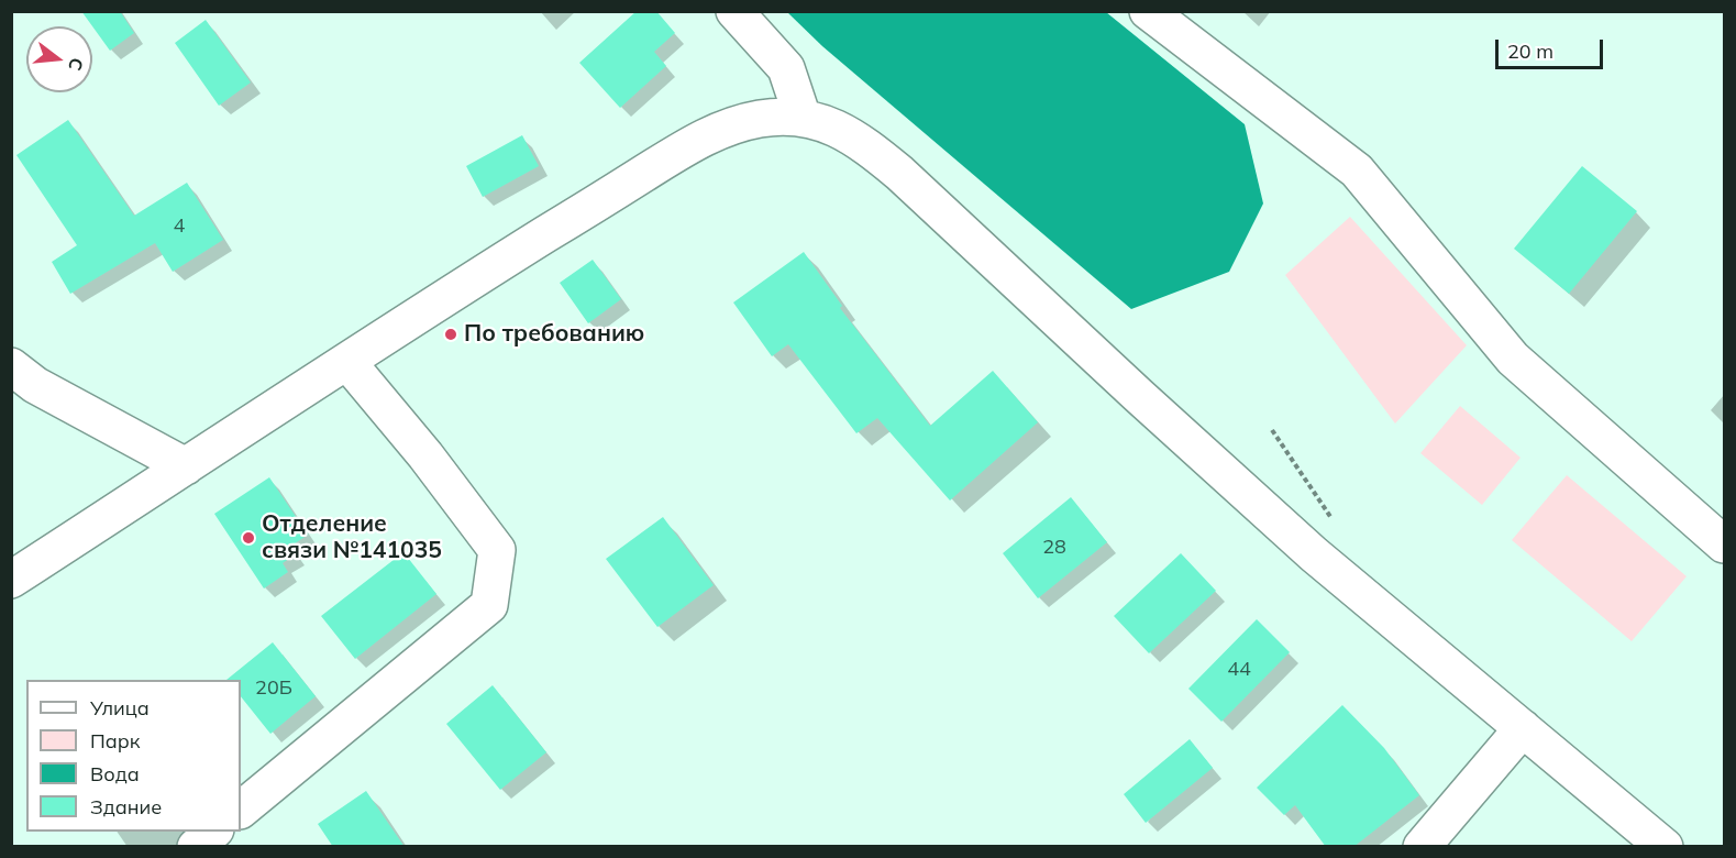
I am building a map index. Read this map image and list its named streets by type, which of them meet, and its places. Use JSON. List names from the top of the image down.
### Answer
{
  "places": ["По требованию", "Отделение связи №141035"],
  "house_numbers": [
    "4",
    "28",
    "44",
    "20Б"
  ],
  "legend": [
    "Улица",
    "Парк",
    "Вода",
    "Здание"
  ],
  "scale_bar": "20 m",
  "north": "right"
}
